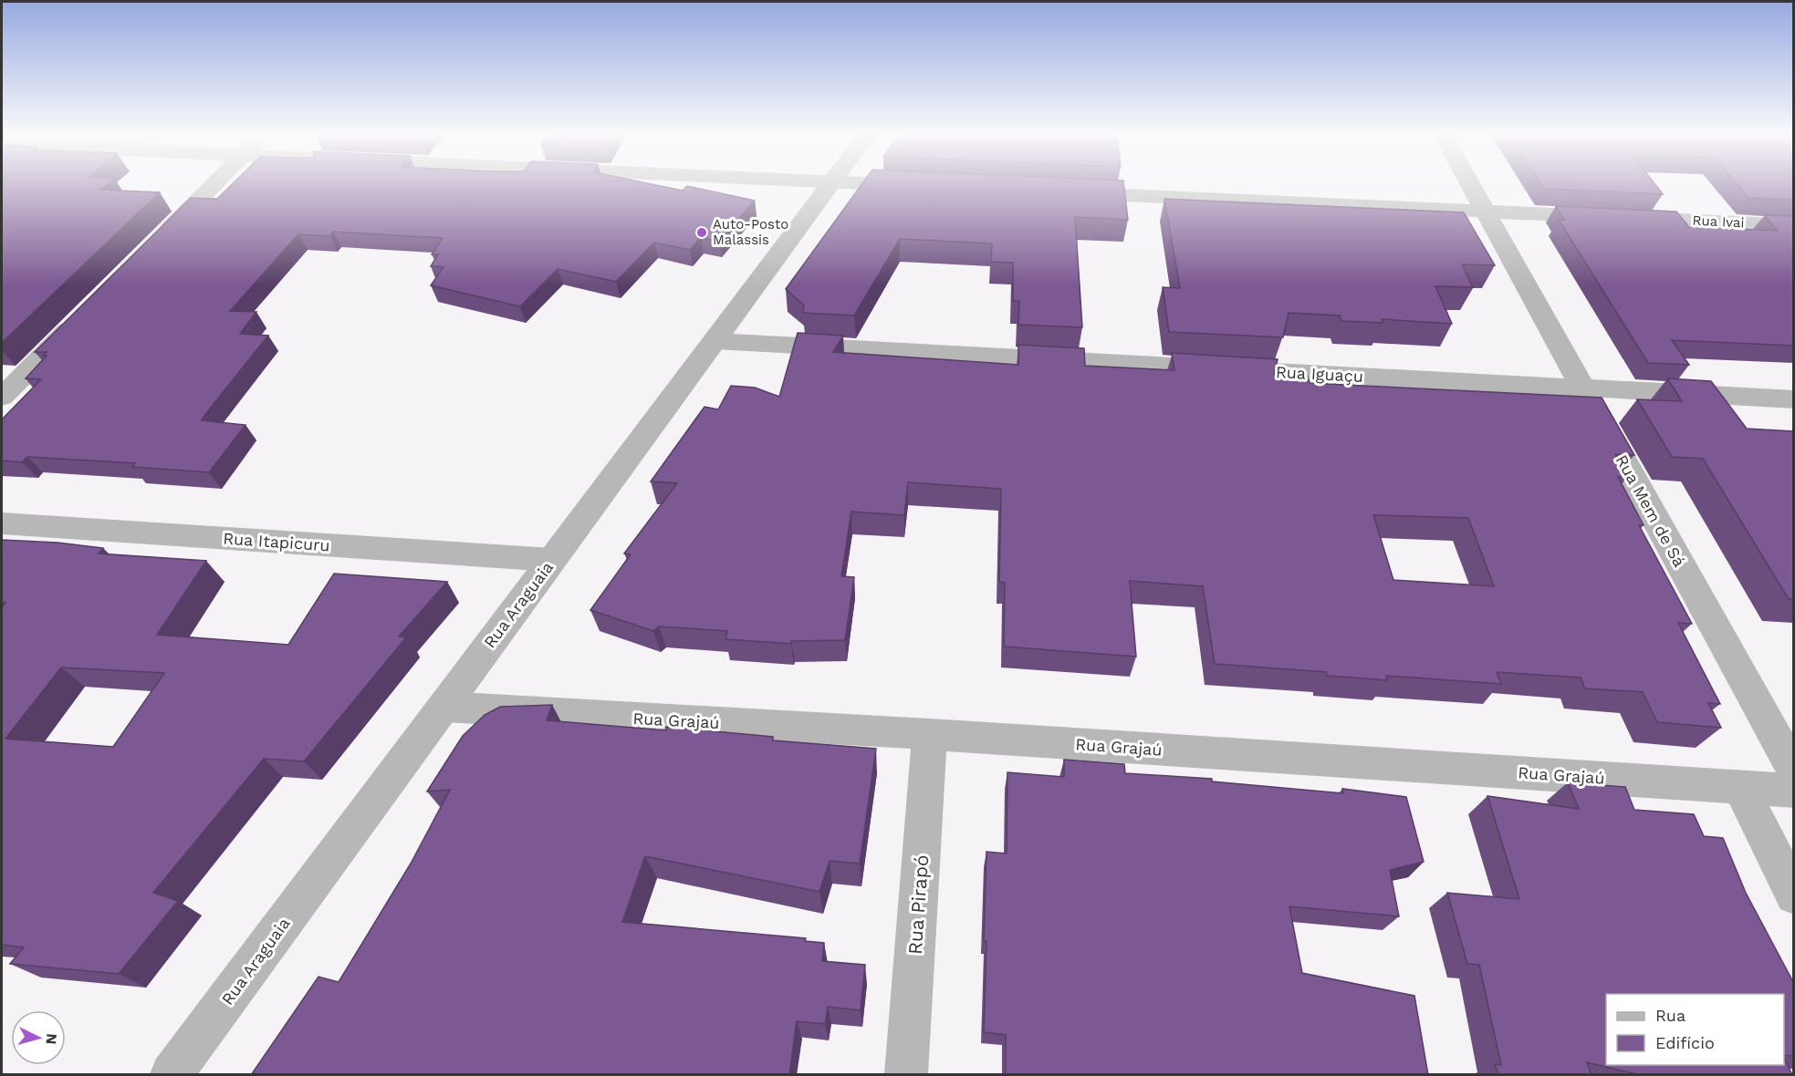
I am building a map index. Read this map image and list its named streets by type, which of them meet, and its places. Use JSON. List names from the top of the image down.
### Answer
{
  "streets": {
    "street": [
      "Rua Ivai",
      "Rua Iguaçu",
      "Rua Mem de Sá",
      "Rua Itapicuru",
      "Rua Araguaia",
      "Rua Grajaú",
      "Rua Pirapó"
    ]
  },
  "crossings": [
    ["Rua Ivai", "Rua Mem de Sá"],
    ["Rua Iguaçu", "Rua Mem de Sá"],
    ["Rua Iguaçu", "Rua Araguaia"],
    ["Rua Itapicuru", "Rua Araguaia"],
    ["Rua Araguaia", "Rua Grajaú"],
    ["Rua Grajaú", "Rua Pirapó"]
  ],
  "places": ["Auto-Posto Malassis"],
  "legend": ["Rua", "Edifício"],
  "north": "right"
}
